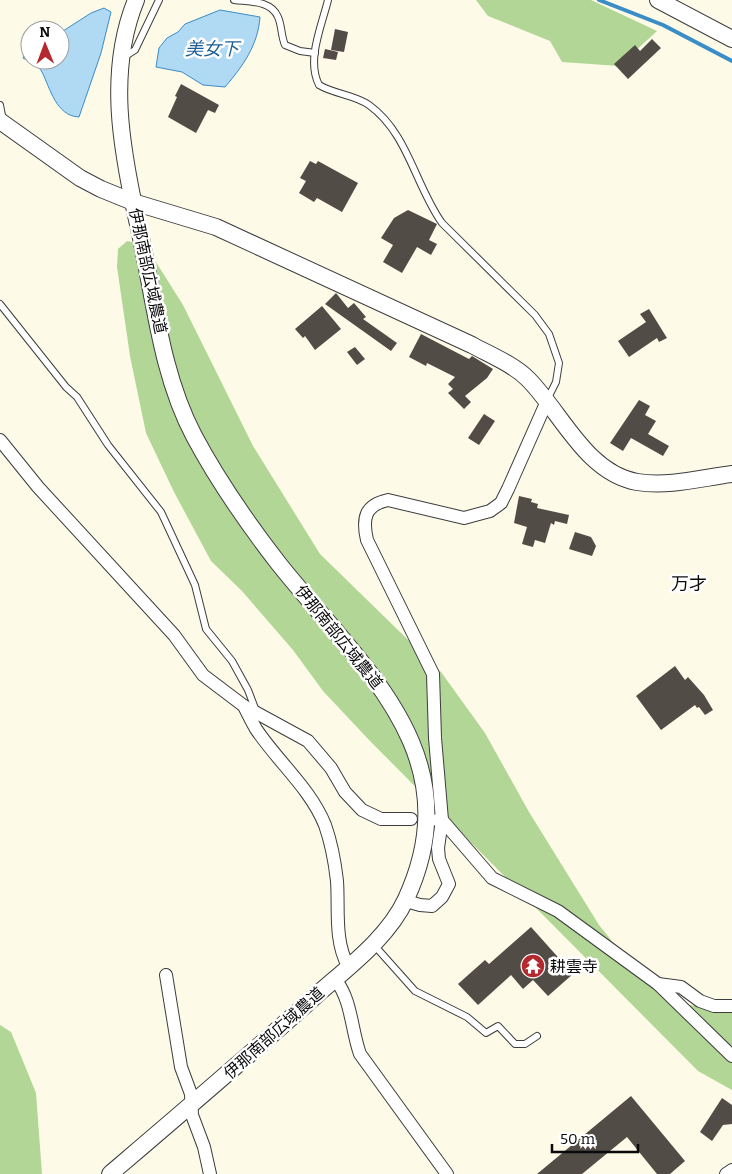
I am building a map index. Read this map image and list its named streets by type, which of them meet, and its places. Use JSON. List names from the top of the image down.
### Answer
{
  "streets": {
    "street": ["伊那南部広域農道"]
  },
  "districts": ["万才"],
  "water": ["美女下"],
  "places": {
    "temple": ["耕雲寺"]
  },
  "scale_bar": "50 m",
  "north": "top"
}
